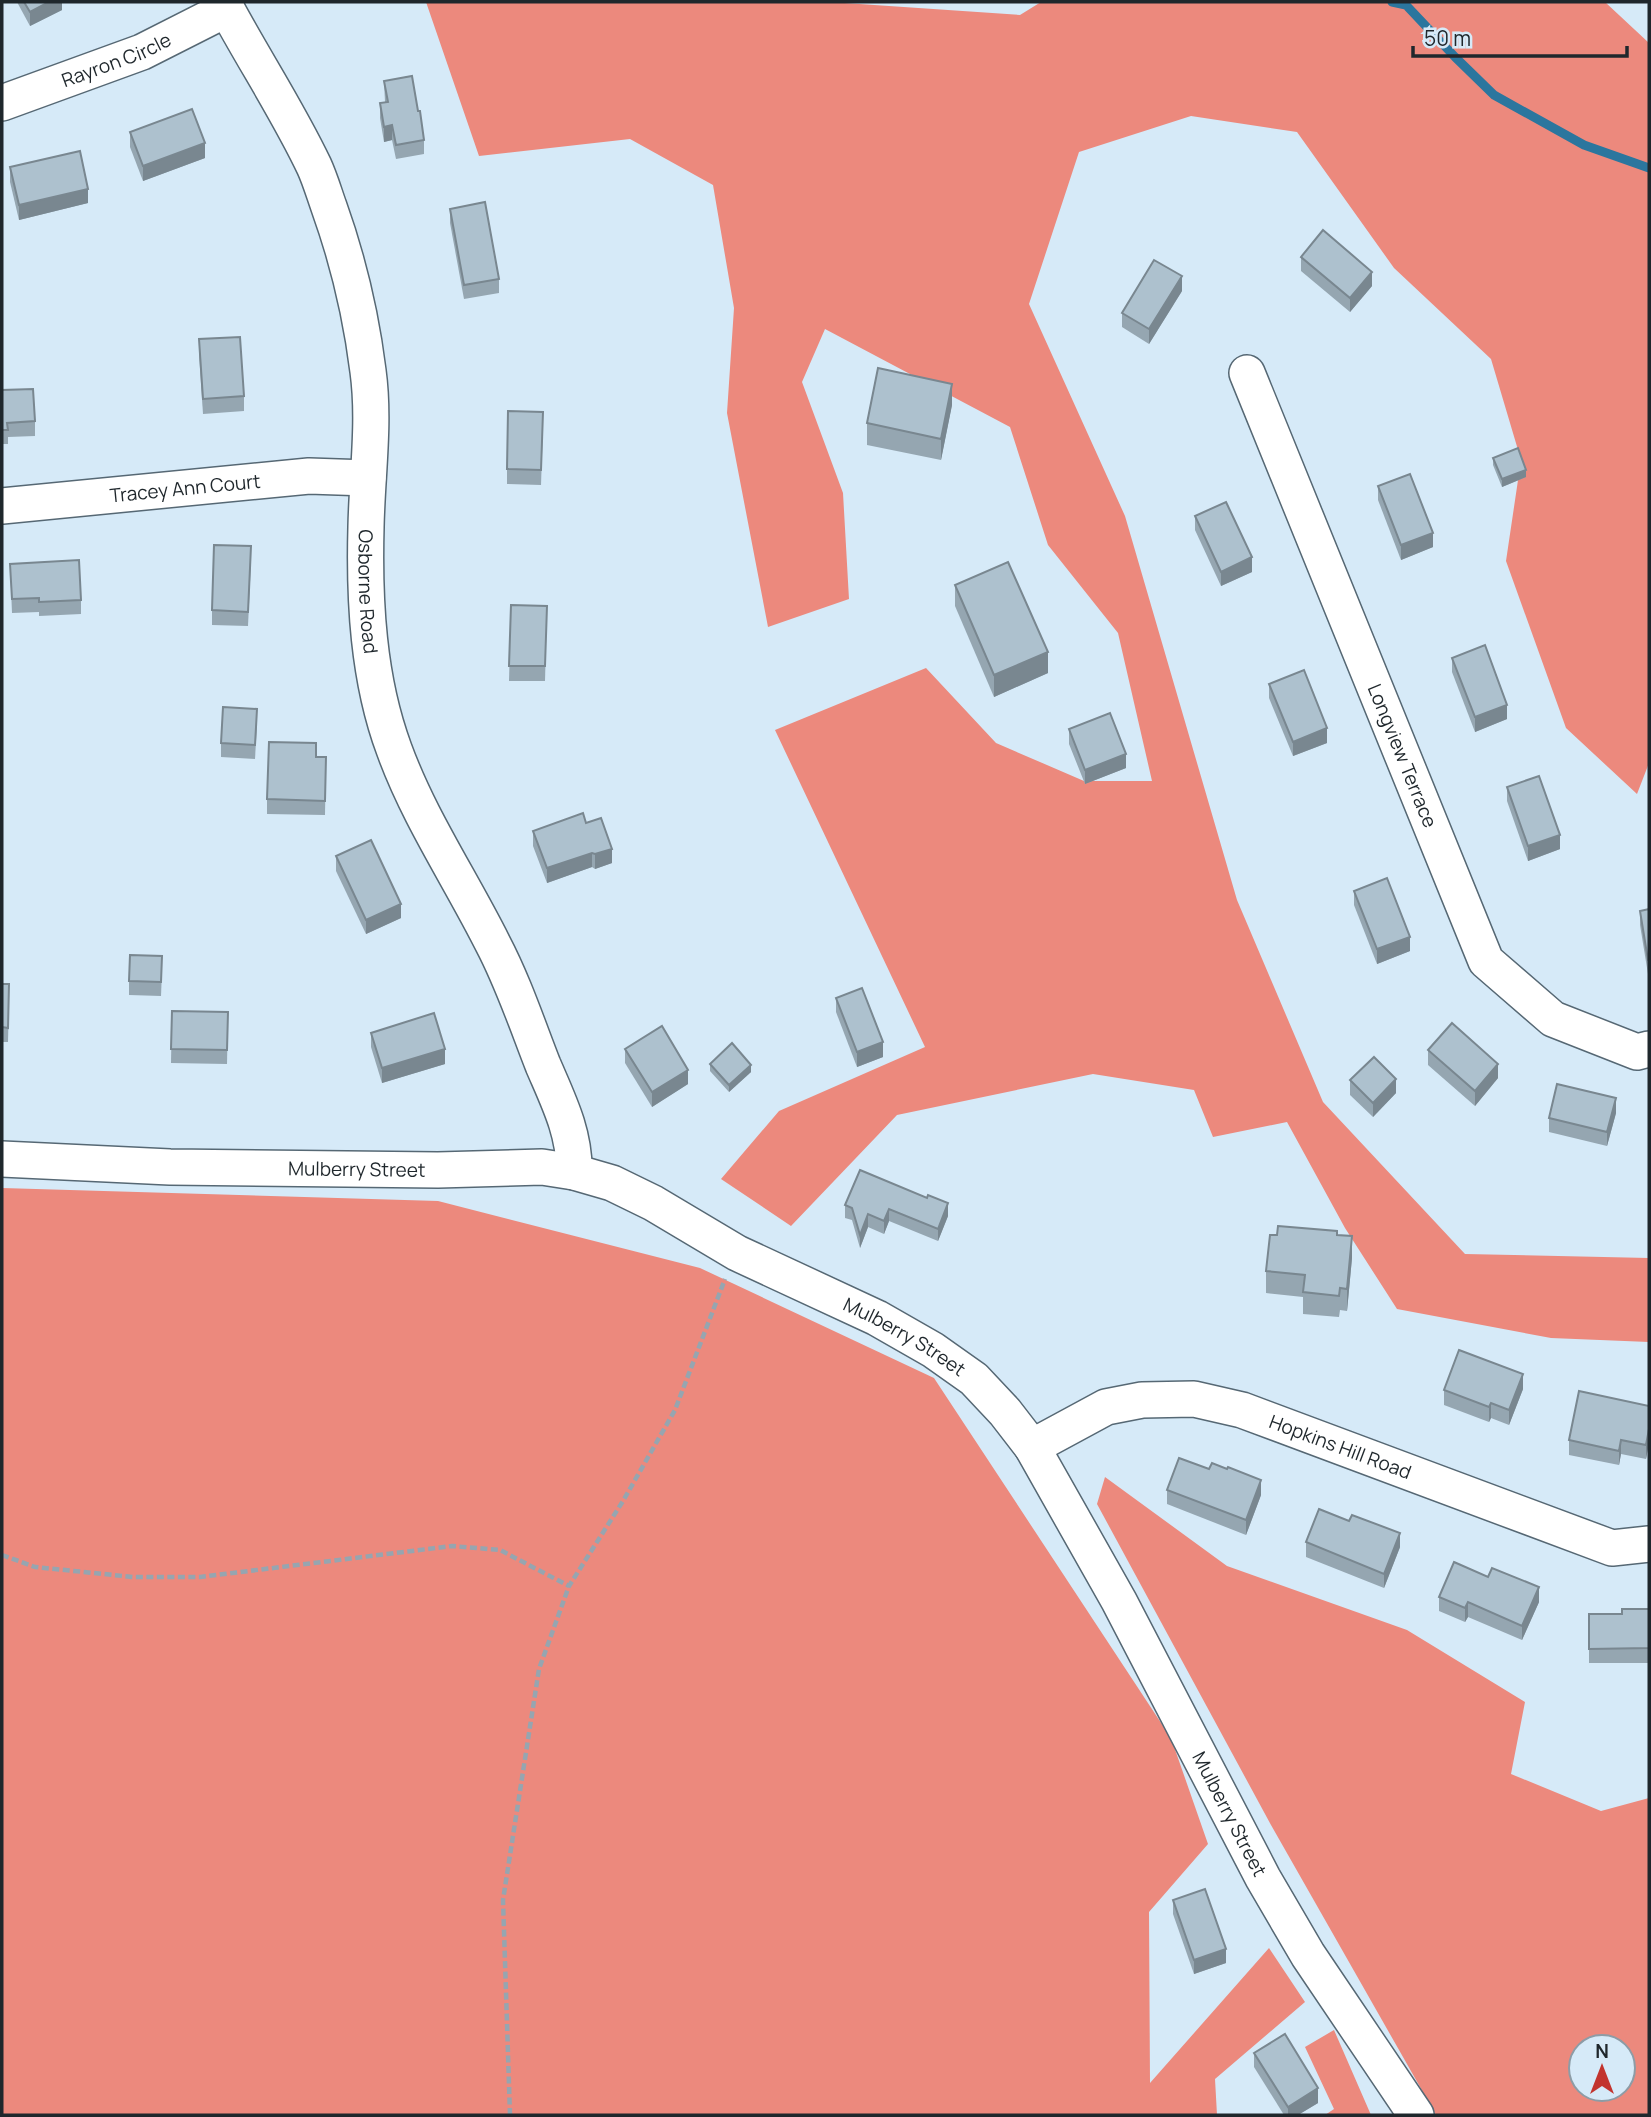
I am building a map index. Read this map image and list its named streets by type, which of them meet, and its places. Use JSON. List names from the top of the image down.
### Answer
{
  "streets": {
    "street": [
      "Rayron Circle",
      "Tracey Ann Court",
      "Osborne Road",
      "Longview Terrace",
      "Mulberry Street",
      "Hopkins Hill Road"
    ]
  },
  "crossings": [
    ["Rayron Circle", "Osborne Road"],
    ["Tracey Ann Court", "Osborne Road"],
    ["Osborne Road", "Mulberry Street"],
    ["Mulberry Street", "Hopkins Hill Road"]
  ],
  "scale_bar": "50 m",
  "north": "top"
}
